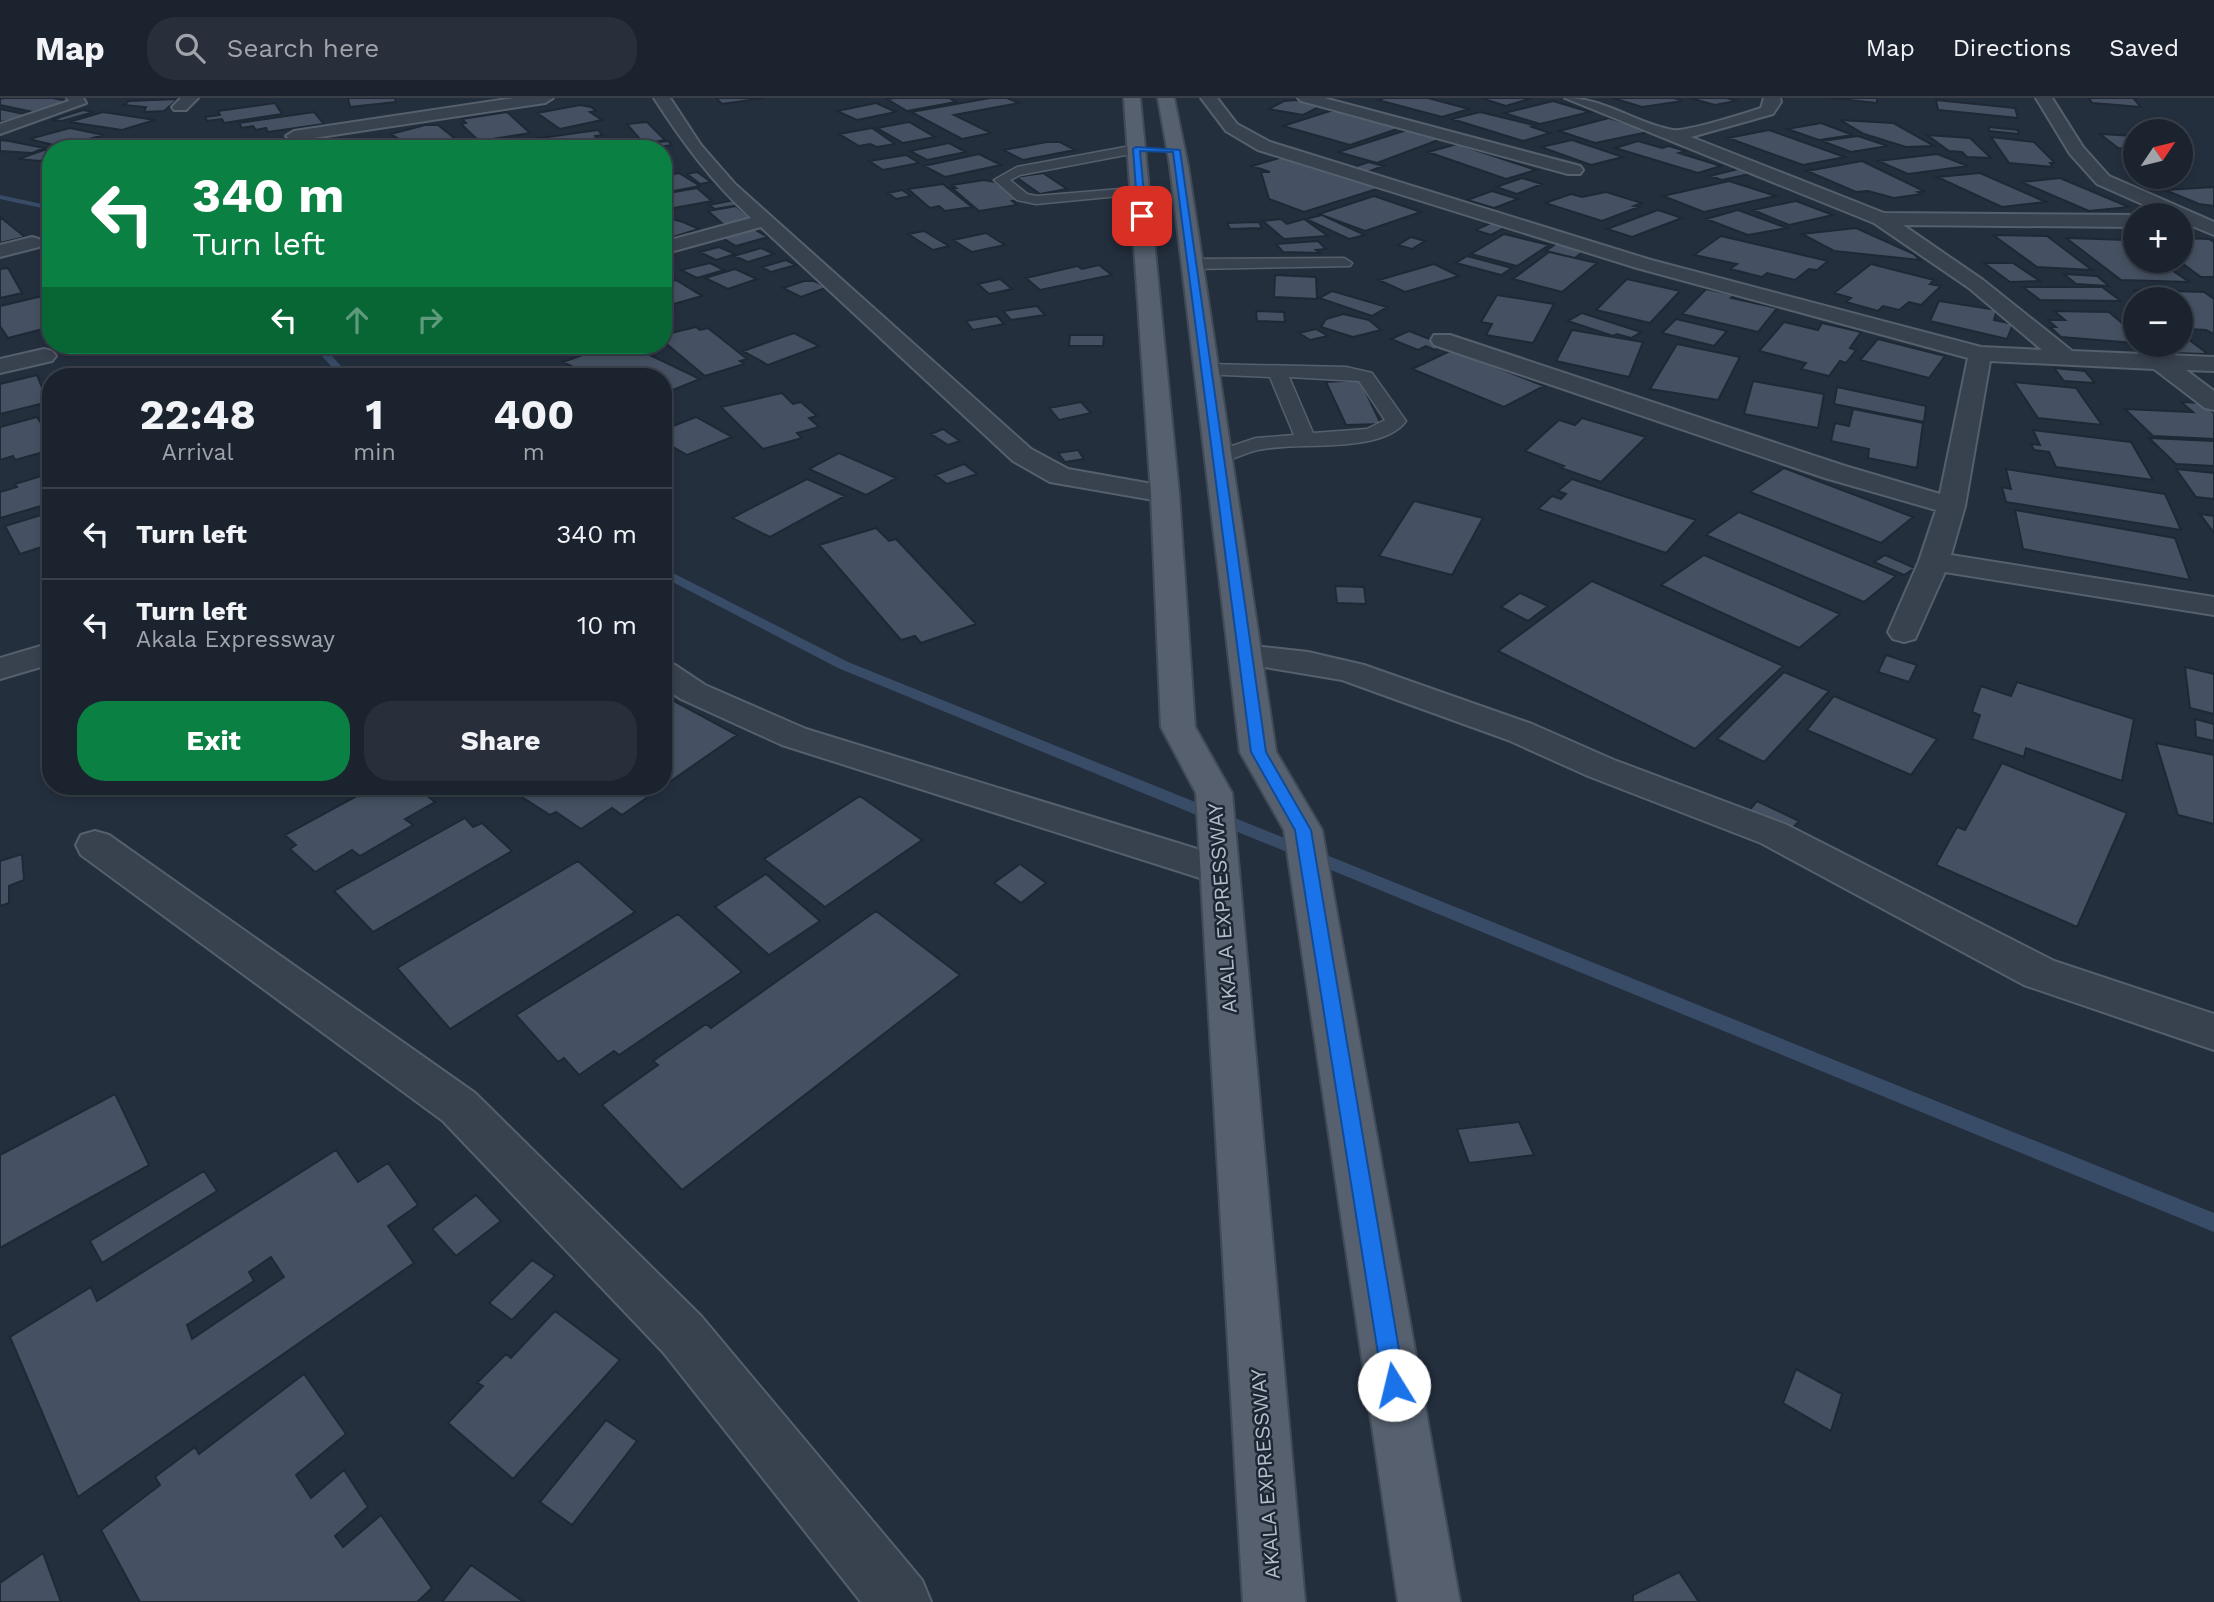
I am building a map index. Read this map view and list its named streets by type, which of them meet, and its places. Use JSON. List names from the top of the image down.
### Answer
{
  "streets": {
    "main road": ["AKALA EXPRESSWAY"]
  },
  "north": "top right",
  "page": {
    "header": "Map",
    "search": "Search here",
    "nav": ["Map", "Directions", "Saved"],
    "map_buttons": ["+", "−"],
    "turn": ["340 m", "Turn left"],
    "eta": [
      "22:48",
      "Arrival",
      "1",
      "min",
      "400",
      "m"
    ],
    "list": [
      {
        "name": "Turn left",
        "value": "340 m"
      },
      {
        "name": "Turn left",
        "note": "Akala Expressway",
        "value": "10 m"
      }
    ],
    "buttons": ["Exit", "Share"]
  }
}
